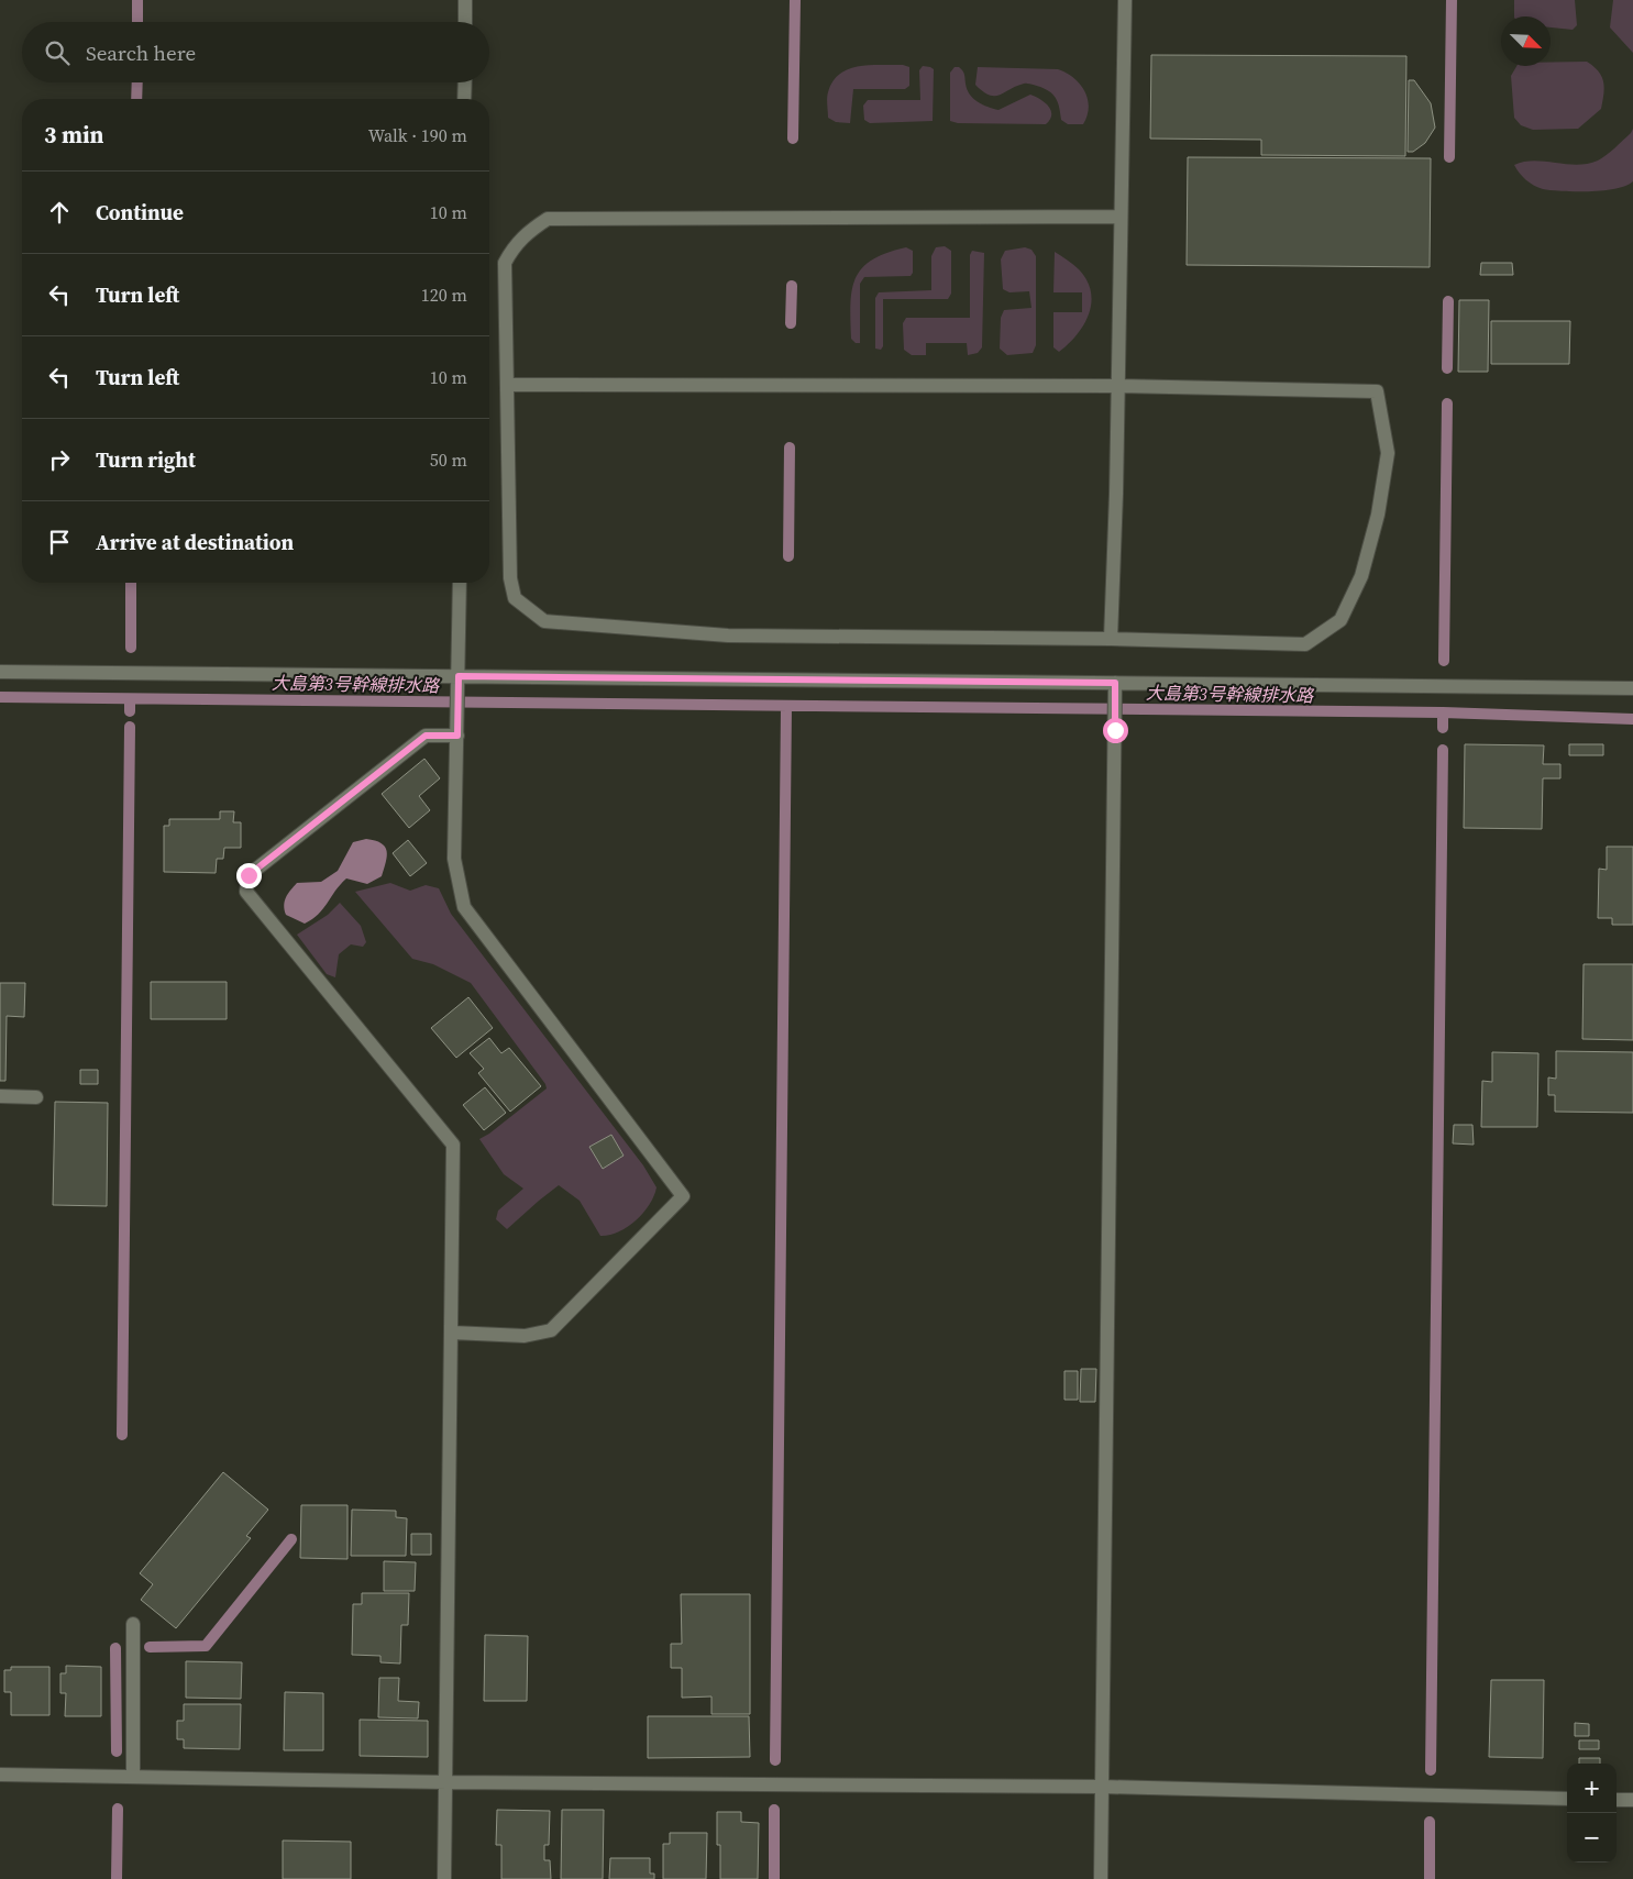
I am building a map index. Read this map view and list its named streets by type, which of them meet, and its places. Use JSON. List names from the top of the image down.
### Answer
{
  "water": ["大島第3号幹線排水路"],
  "north": "bottom right",
  "page": {
    "search": "Search here",
    "heading": ["3 min", "Walk · 190 m"],
    "list": [
      ["Continue", "10 m"],
      ["Turn left", "120 m"],
      ["Turn left", "10 m"],
      ["Turn right", "50 m"],
      "Arrive at destination"
    ],
    "map_buttons": ["+", "−"]
  }
}
